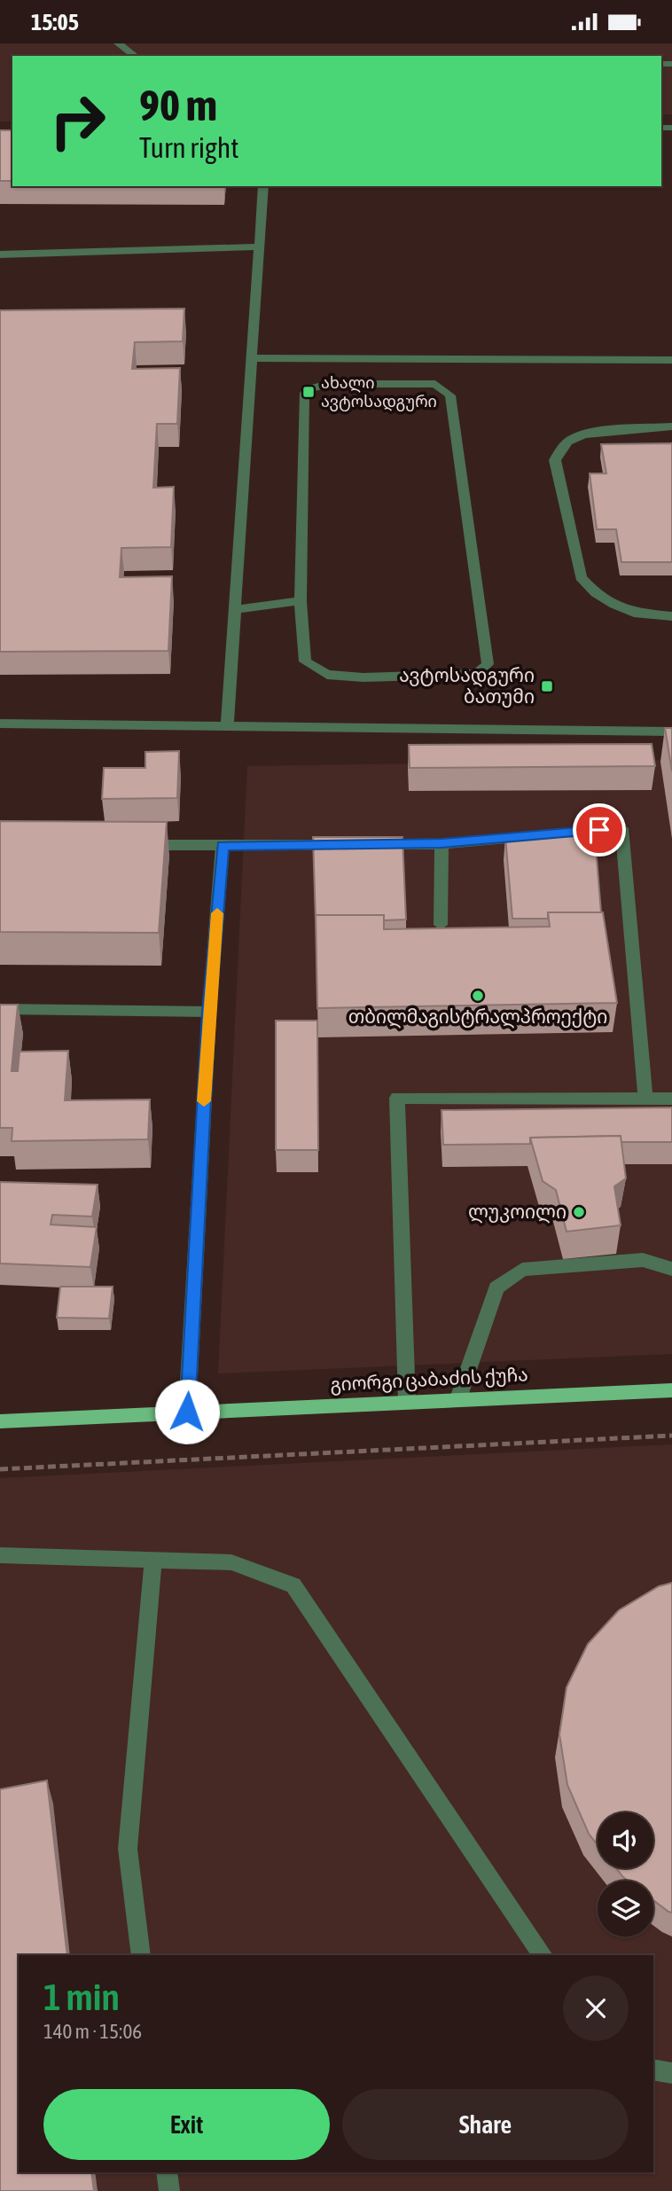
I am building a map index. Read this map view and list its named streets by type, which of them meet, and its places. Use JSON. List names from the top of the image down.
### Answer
{
  "streets": {
    "main road": ["გიორგი ცაბაძის ქუჩა"]
  },
  "places": {
    "transit": ["ახალი ავტოსადგური", "ავტოსადგური ბათუმი"],
    "other": ["თბილმაგისტრალპროექტი", "ლუკოილი"]
  },
  "page": {
    "status": "15:05",
    "turn": ["90 m", "Turn right"],
    "heading": ["1 min", "140 m · 15:06"],
    "buttons": ["Exit", "Share"]
  }
}
